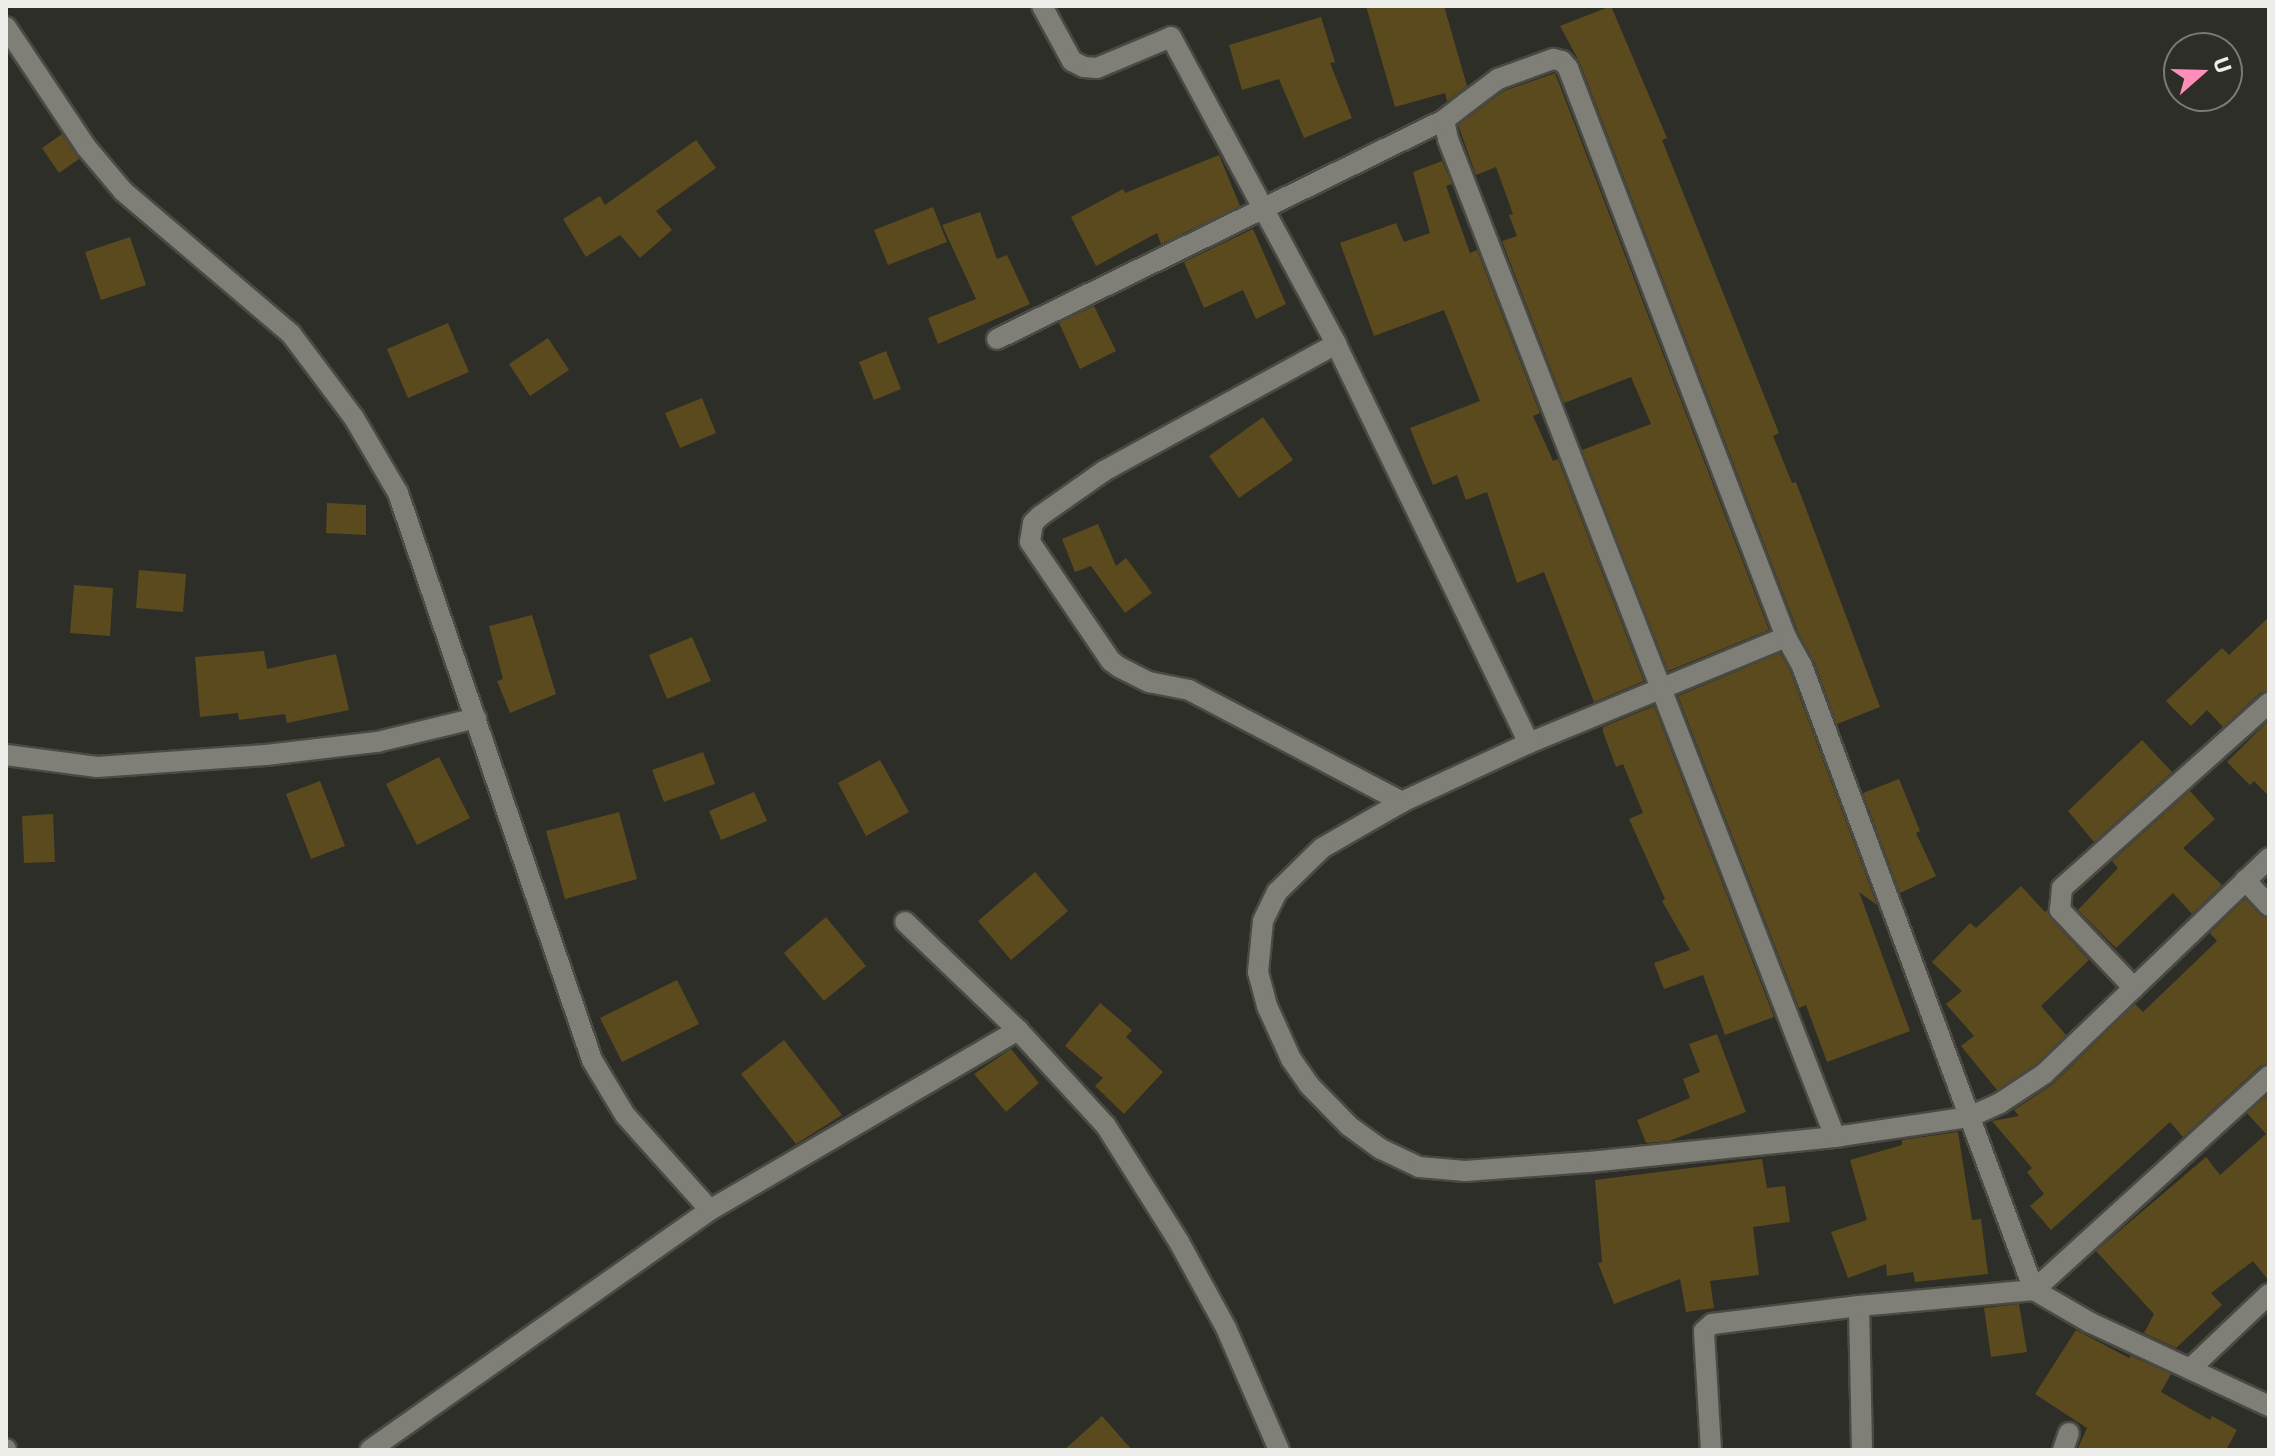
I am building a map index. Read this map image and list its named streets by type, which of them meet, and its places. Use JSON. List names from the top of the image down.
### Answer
{
  "north": "right"
}
